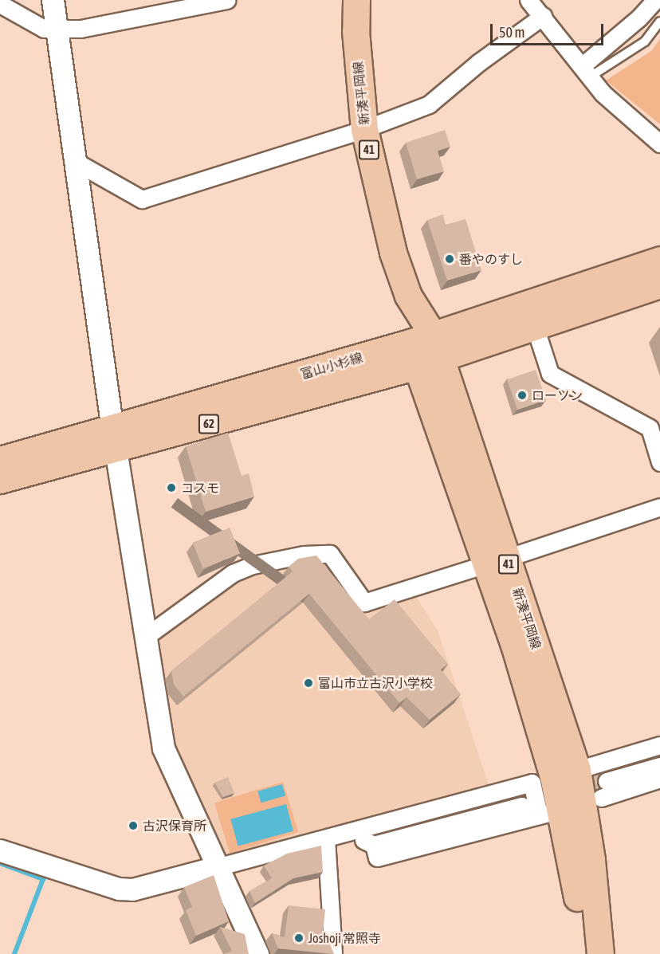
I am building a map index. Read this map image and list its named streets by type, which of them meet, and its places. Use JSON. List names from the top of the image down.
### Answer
{
  "streets": {
    "main road": [
      "新湊平岡線",
      "41",
      "富山小杉線",
      "62"
    ]
  },
  "crossings": [
    ["新湊平岡線", "富山小杉線"]
  ],
  "places": [
    "番やのすし",
    "ローソン",
    "コスモ",
    "富山市立古沢小学校",
    "古沢保育所",
    "Joshoji 常照寺"
  ],
  "scale_bar": "50 m"
}
